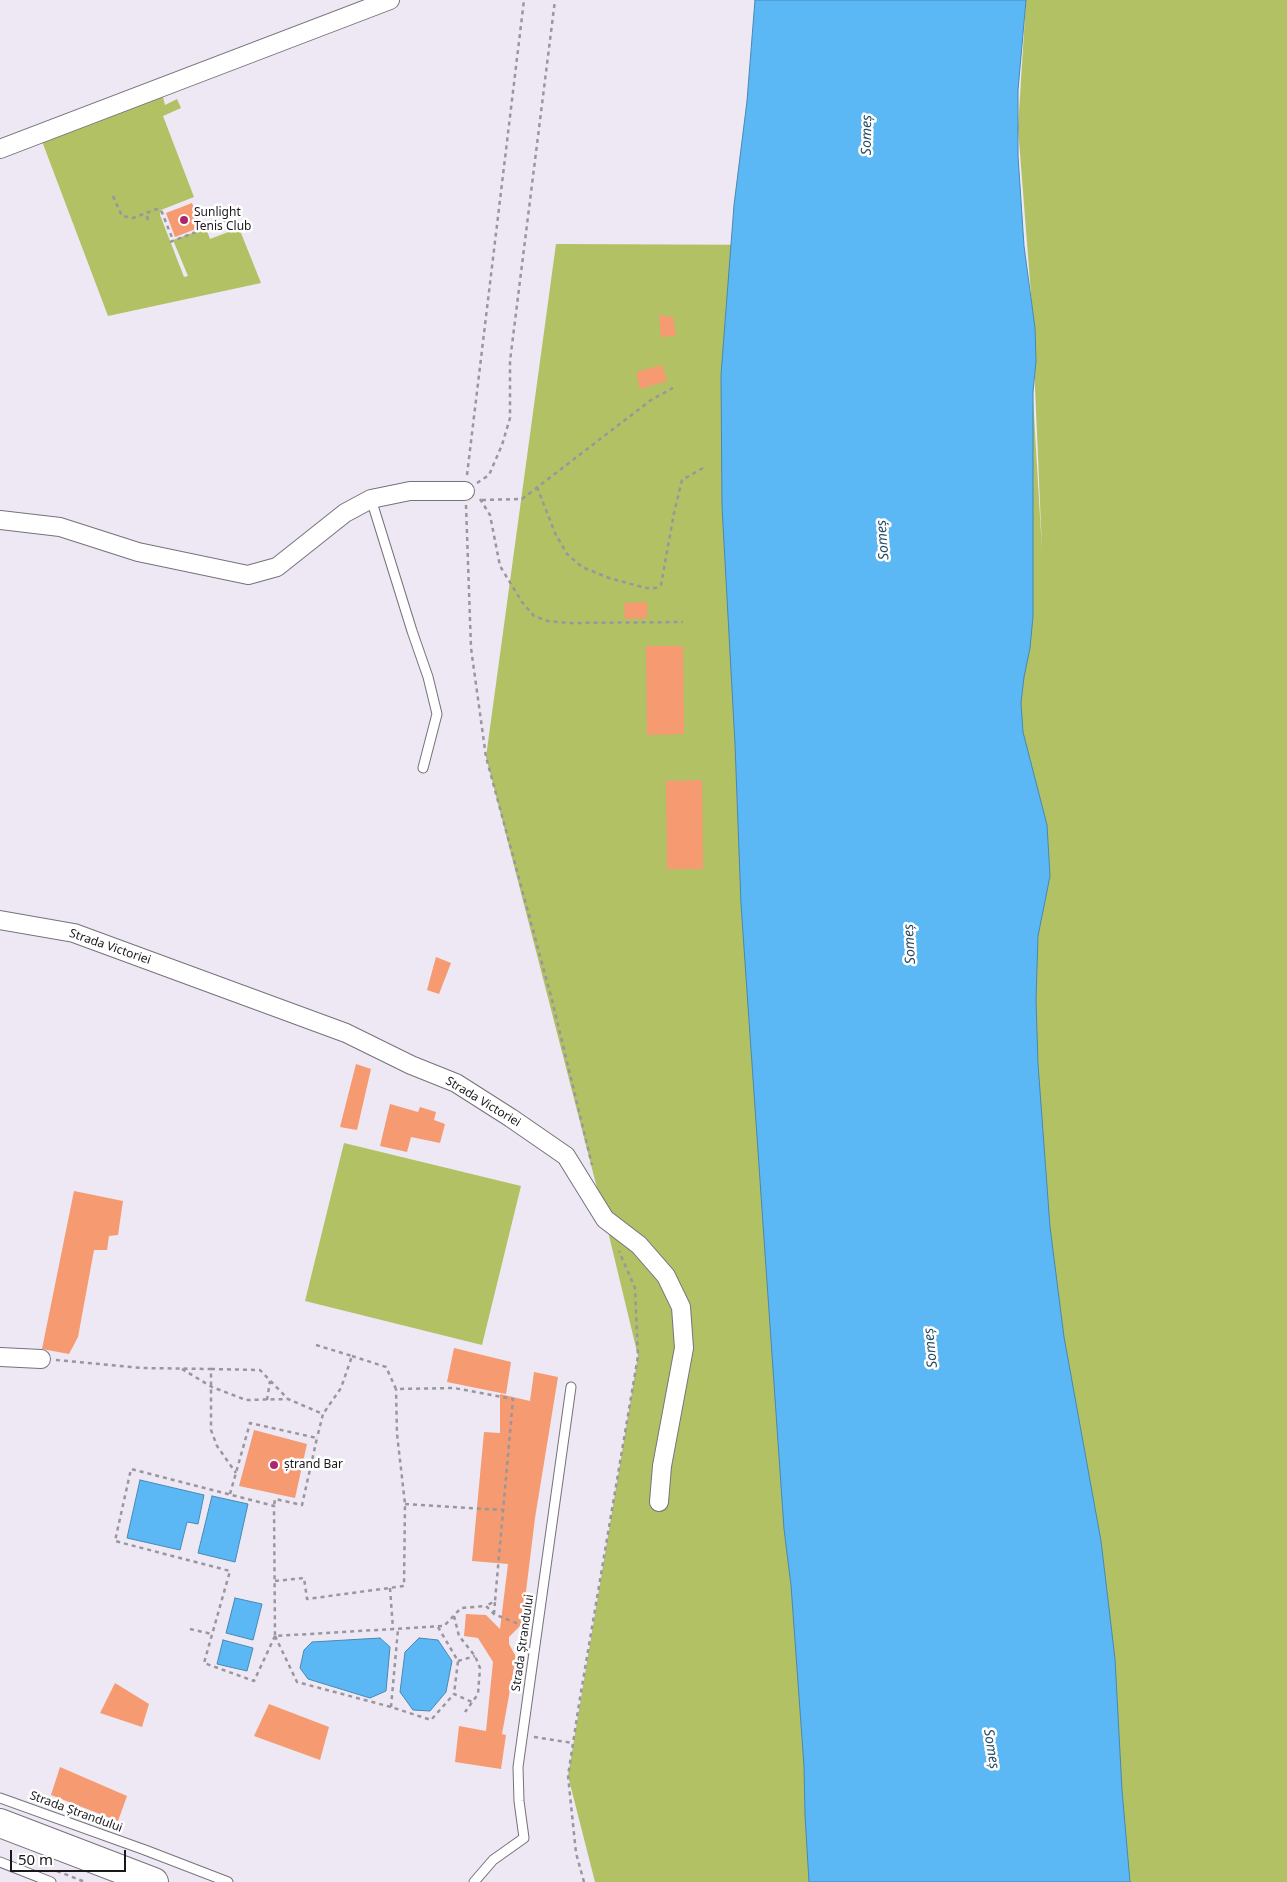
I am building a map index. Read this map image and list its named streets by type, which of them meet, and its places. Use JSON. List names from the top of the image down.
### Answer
{
  "streets": {
    "street": ["Strada Victoriei"],
    "lane": ["Strada Ștrandului"]
  },
  "water": ["Someș"],
  "places": ["Sunlight Tenis Club", "ștrand Bar"],
  "scale_bar": "50 m"
}
